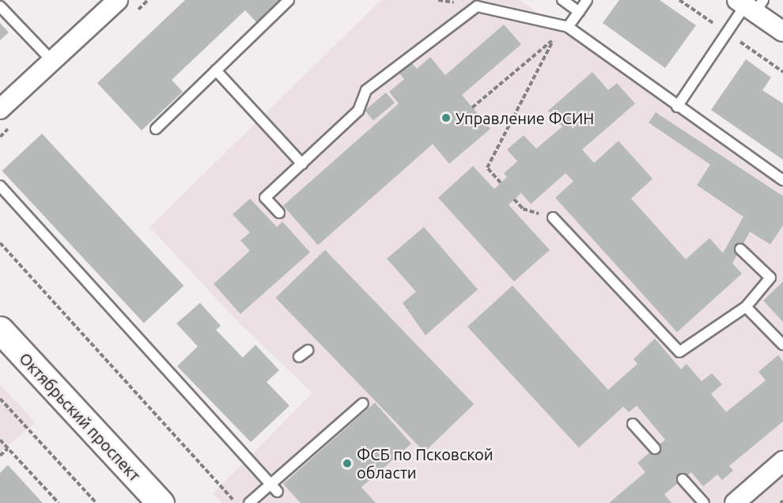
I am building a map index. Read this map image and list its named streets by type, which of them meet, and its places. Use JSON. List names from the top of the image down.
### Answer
{
  "streets": {
    "main road": ["Октябрьский проспект"]
  },
  "places": ["Управление ФСИН", "ФСБ по Псковской области"]
}
